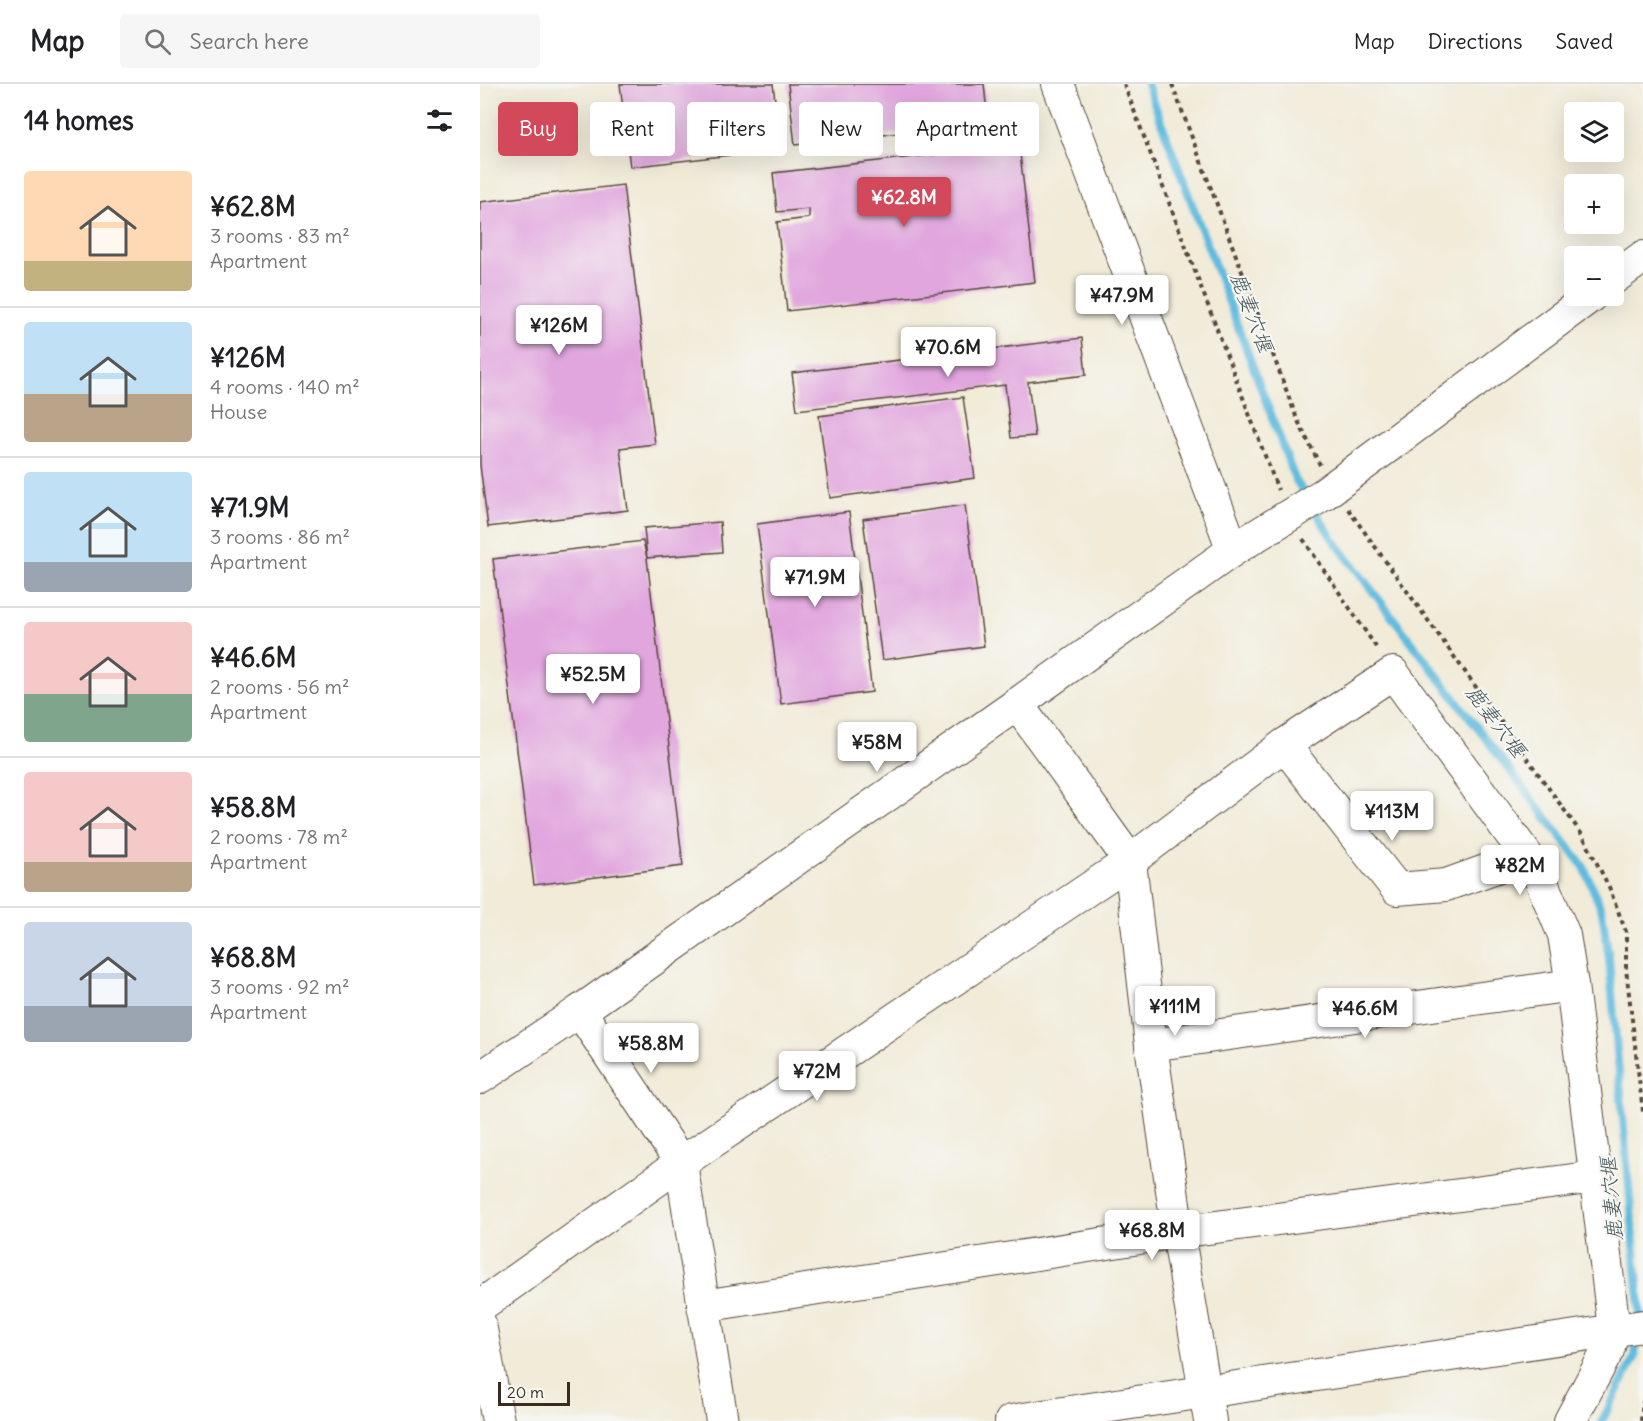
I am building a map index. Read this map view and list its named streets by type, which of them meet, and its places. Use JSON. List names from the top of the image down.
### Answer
{
  "water": ["鹿妻穴堰"],
  "scale_bar": "20 m",
  "page": {
    "header": "Map",
    "search": "Search here",
    "nav": ["Map", "Directions", "Saved"],
    "heading": "14 homes",
    "map_buttons": ["+", "−"],
    "chip": [
      "Buy",
      "Rent",
      "Filters",
      "New",
      "Apartment"
    ],
    "list": [
      {
        "name": "¥62.8M",
        "note": "3 rooms · 83 m² · Apartment"
      },
      {
        "name": "¥126M",
        "note": "4 rooms · 140 m² · House"
      },
      {
        "name": "¥71.9M",
        "note": "3 rooms · 86 m² · Apartment"
      },
      {
        "name": "¥46.6M",
        "note": "2 rooms · 56 m² · Apartment"
      },
      {
        "name": "¥58.8M",
        "note": "2 rooms · 78 m² · Apartment"
      },
      {
        "name": "¥68.8M",
        "note": "3 rooms · 92 m² · Apartment"
      }
    ],
    "price": [
      "¥62.8M",
      "¥47.9M",
      "¥126M",
      "¥70.6M",
      "¥71.9M",
      "¥52.5M",
      "¥58M",
      "¥113M",
      "¥82M",
      "¥111M",
      "¥46.6M",
      "¥58.8M",
      "¥72M",
      "¥68.8M"
    ],
    "scale": "20 m"
  }
}
